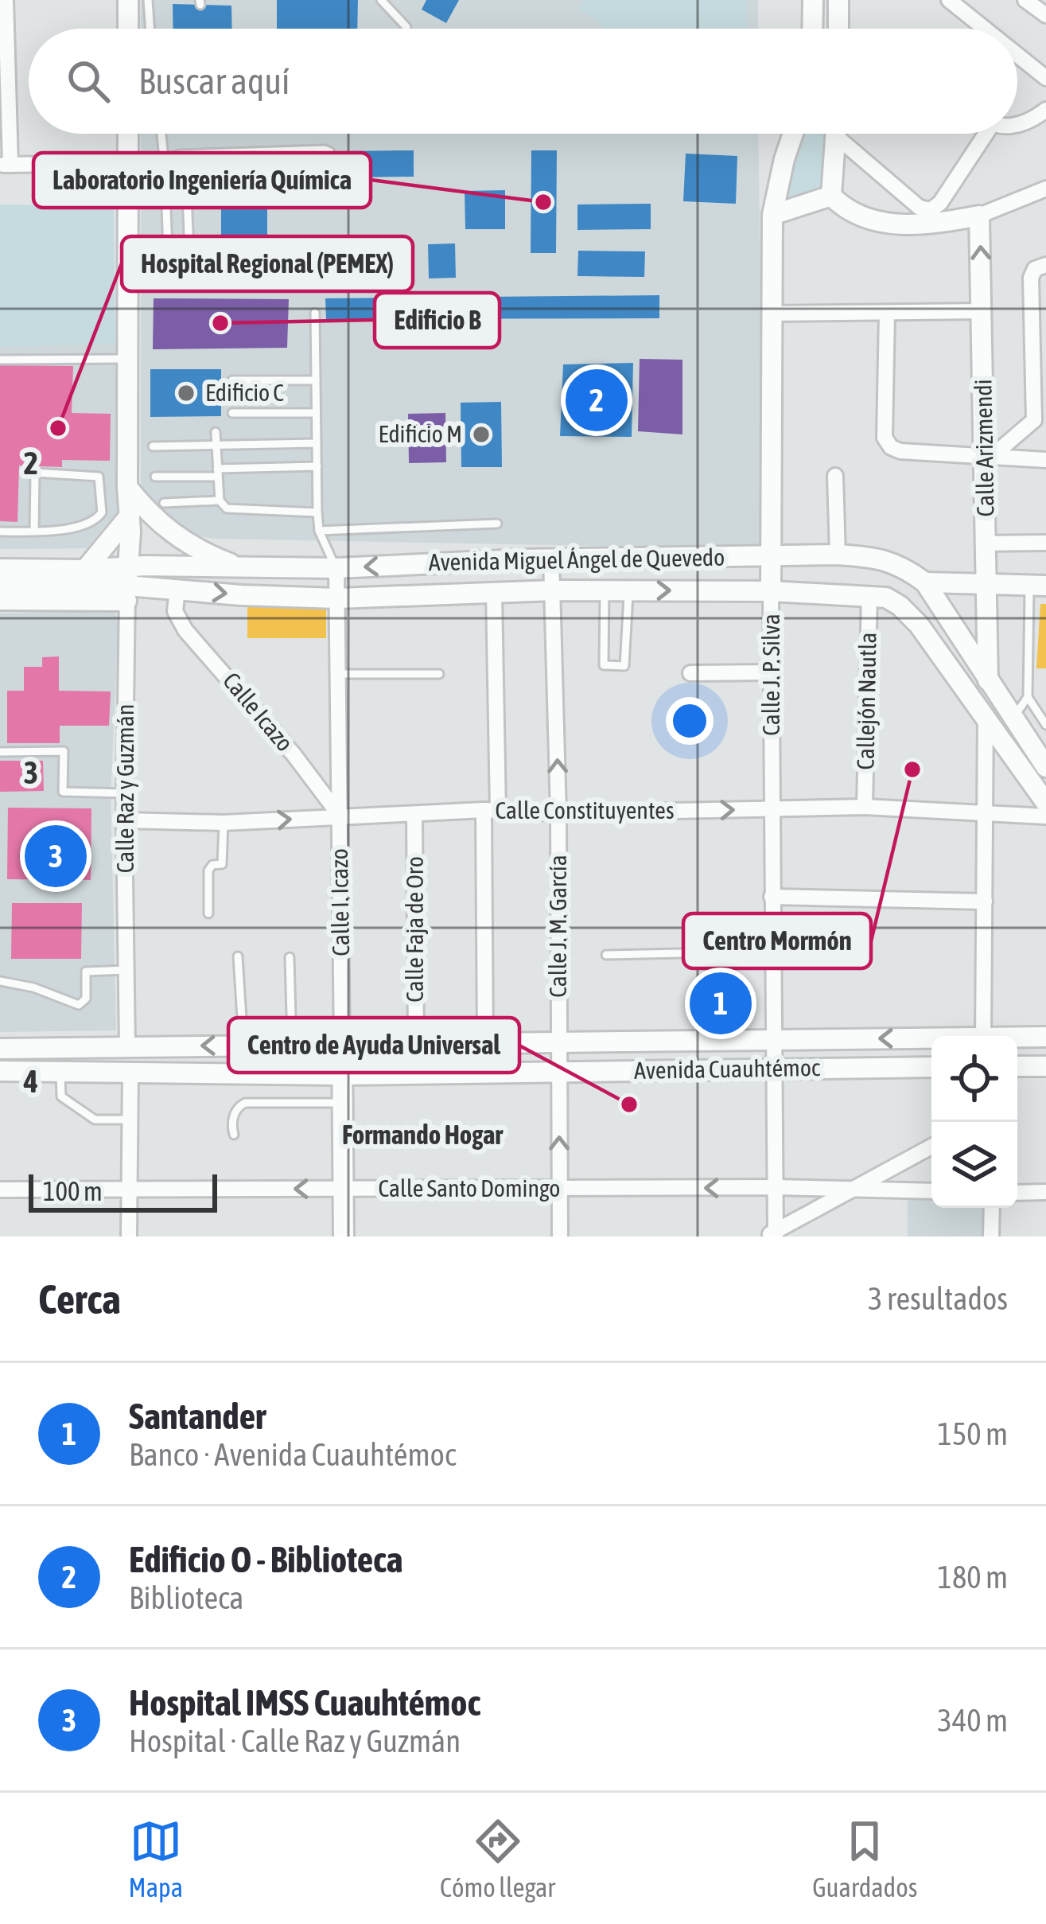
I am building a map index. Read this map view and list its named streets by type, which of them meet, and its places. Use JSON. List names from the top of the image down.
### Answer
{
  "streets": {
    "main road": [
      "Calle Arizmendi",
      "Avenida Miguel Ángel de Quevedo",
      "Calle J. P. Silva",
      "Calle Raz y Guzmán",
      "Calle I. Icazo",
      "Avenida Cuauhtémoc"
    ],
    "street": [
      "Callejón Nautla",
      "Calle Icazo",
      "Calle Constituyentes",
      "Calle J. M. García",
      "Calle Faja de Oro",
      "Calle Santo Domingo"
    ]
  },
  "crossings": [
    ["Calle Arizmendi", "Avenida Miguel Ángel de Quevedo"],
    ["Avenida Miguel Ángel de Quevedo", "Calle J. P. Silva"],
    ["Avenida Miguel Ángel de Quevedo", "Callejón Nautla"],
    ["Avenida Miguel Ángel de Quevedo", "Calle Icazo"],
    ["Avenida Miguel Ángel de Quevedo", "Calle Raz y Guzmán"],
    ["Avenida Miguel Ángel de Quevedo", "Calle I. Icazo"],
    ["Avenida Miguel Ángel de Quevedo", "Calle J. M. García"],
    ["Calle J. P. Silva", "Calle Constituyentes"],
    ["Calle J. P. Silva", "Avenida Cuauhtémoc"],
    ["Calle J. P. Silva", "Calle Santo Domingo"],
    ["Callejón Nautla", "Calle Constituyentes"],
    ["Calle Icazo", "Calle Constituyentes"],
    ["Calle Icazo", "Calle I. Icazo"],
    ["Calle Raz y Guzmán", "Calle Constituyentes"],
    ["Calle Raz y Guzmán", "Avenida Cuauhtémoc"],
    ["Calle Constituyentes", "Calle I. Icazo"],
    ["Calle Constituyentes", "Calle J. M. García"],
    ["Calle Constituyentes", "Calle Faja de Oro"],
    ["Calle I. Icazo", "Avenida Cuauhtémoc"],
    ["Calle I. Icazo", "Calle Santo Domingo"],
    ["Calle J. M. García", "Avenida Cuauhtémoc"],
    ["Calle J. M. García", "Calle Santo Domingo"],
    ["Calle Faja de Oro", "Avenida Cuauhtémoc"]
  ],
  "one_way": ["Calle Constituyentes", "Calle Santo Domingo"],
  "districts": ["Formando Hogar"],
  "places": [
    "Laboratorio Ingeniería Química",
    "Edificio B",
    "Edificio C",
    "Hospital Regional (PEMEX)",
    "Edificio M",
    "Centro Mormón",
    "Centro de Ayuda Universal"
  ],
  "scale_bar": "100 m",
  "page": {
    "search": "Buscar aquí",
    "pins": ["2", "3", "1"],
    "scale": "100 m",
    "heading": ["Cerca", "3 resultados"],
    "list": [
      {
        "mark": "1",
        "name": "Santander",
        "note": "Banco · Avenida Cuauhtémoc",
        "value": "150 m"
      },
      {
        "mark": "2",
        "name": "Edificio O - Biblioteca",
        "note": "Biblioteca",
        "value": "180 m"
      },
      {
        "mark": "3",
        "name": "Hospital IMSS Cuauhtémoc",
        "note": "Hospital · Calle Raz y Guzmán",
        "value": "340 m"
      }
    ],
    "nav": ["Mapa", "Cómo llegar", "Guardados"]
  },
  "grid": {
    "rows": ["2", "3", "4"]
  }
}
